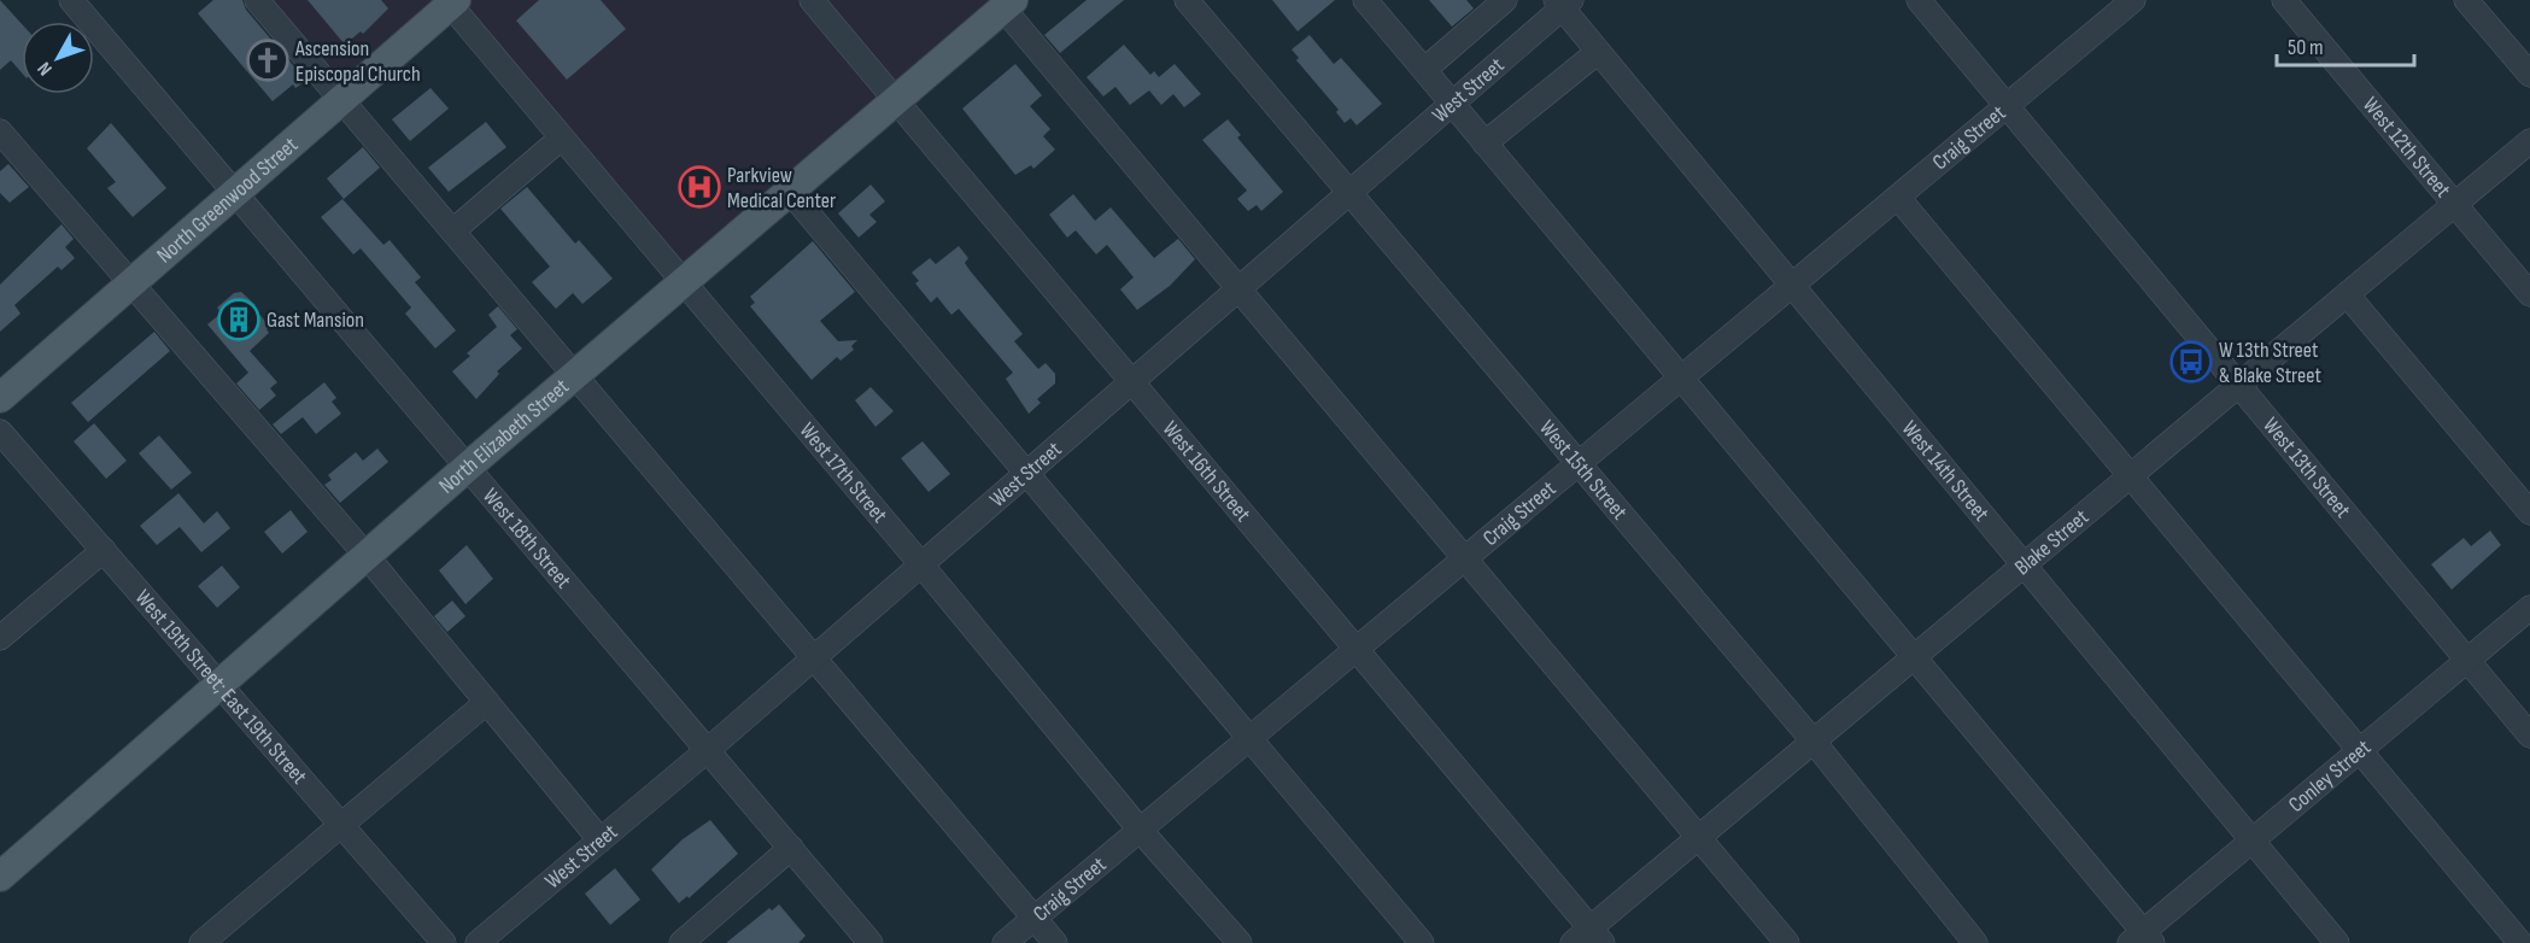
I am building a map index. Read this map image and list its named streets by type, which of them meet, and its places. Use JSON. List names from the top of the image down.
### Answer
{
  "streets": {
    "main road": ["North Greenwood Street", "North Elizabeth Street"],
    "street": [
      "West Street",
      "Craig Street",
      "West 12th Street",
      "West 13th Street",
      "West 15th Street",
      "West 14th Street",
      "West 17th Street",
      "West 16th Street",
      "West 18th Street",
      "Blake Street",
      "West 19th Street; East 19th Street",
      "Conley Street"
    ]
  },
  "crossings": [
    ["West Street", "West 15th Street"],
    ["West Street", "West 14th Street"],
    ["West Street", "West 17th Street"],
    ["West Street", "West 16th Street"],
    ["West Street", "West 18th Street"],
    ["Craig Street", "West 13th Street"],
    ["Craig Street", "West 15th Street"],
    ["Craig Street", "West 14th Street"],
    ["Craig Street", "West 17th Street"],
    ["Craig Street", "West 16th Street"],
    ["West 12th Street", "Blake Street"],
    ["North Greenwood Street", "West 17th Street"],
    ["North Greenwood Street", "West 18th Street"],
    ["North Elizabeth Street", "West 17th Street"],
    ["North Elizabeth Street", "West 16th Street"],
    ["North Elizabeth Street", "West 18th Street"],
    ["North Elizabeth Street", "West 19th Street; East 19th Street"],
    ["West 13th Street", "Blake Street"],
    ["West 13th Street", "Conley Street"],
    ["West 15th Street", "Blake Street"],
    ["West 14th Street", "Blake Street"],
    ["West 14th Street", "Conley Street"],
    ["West 16th Street", "Blake Street"]
  ],
  "places": {
    "church": ["Ascension Episcopal Church"],
    "hospital": ["Parkview Medical Center"],
    "building": ["Gast Mansion"],
    "bus stop": ["W 13th Street & Blake Street"]
  },
  "scale_bar": "50 m",
  "north": "bottom left"
}
